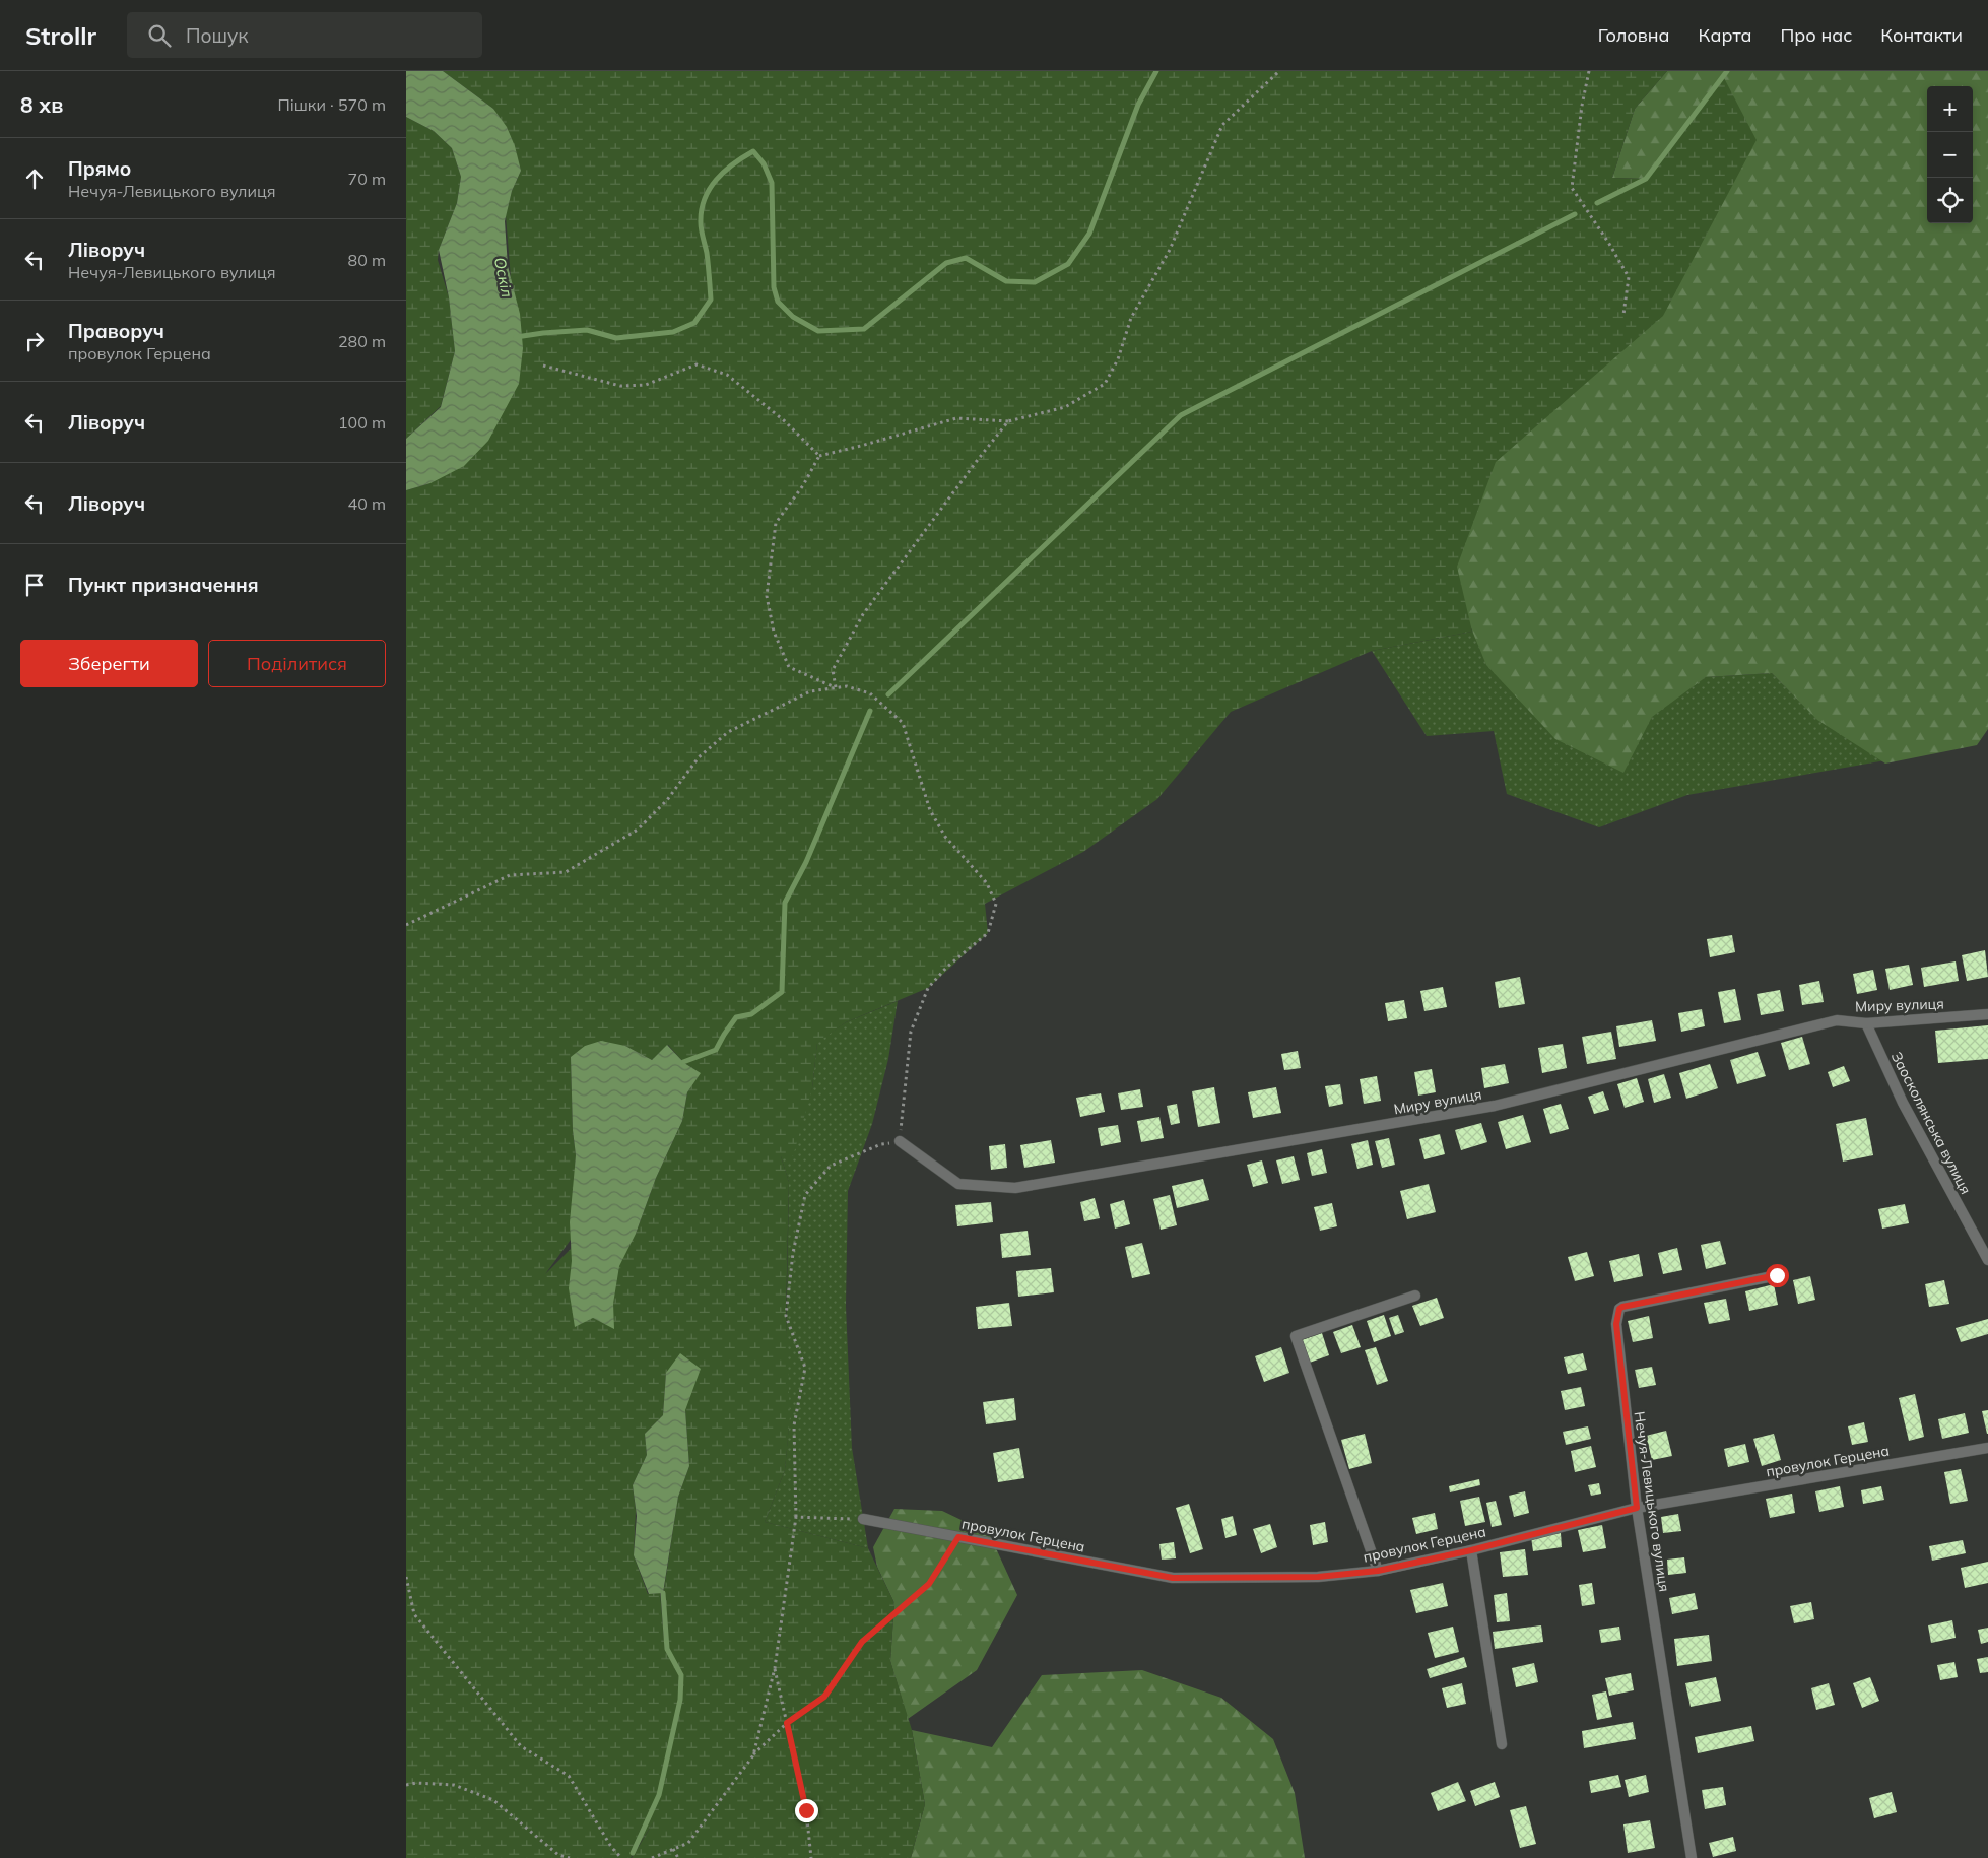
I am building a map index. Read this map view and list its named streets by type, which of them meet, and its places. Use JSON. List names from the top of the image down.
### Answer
{
  "streets": {
    "street": [
      "Миру вулиця",
      "Заосколянська вулиця",
      "провулок Герцена",
      "Нечуя-Левицького вулиця"
    ]
  },
  "crossings": [
    ["Миру вулиця", "Заосколянська вулиця"],
    ["провулок Герцена", "Нечуя-Левицького вулиця"]
  ],
  "water": ["Оскіл"],
  "page": {
    "header": "Strollr",
    "search": "Пошук",
    "nav": [
      "Головна",
      "Карта",
      "Про нас",
      "Контакти"
    ],
    "heading": ["8 хв", "Пішки · 570 m"],
    "map_buttons": ["+", "−"],
    "list": [
      ["Прямо", "Нечуя-Левицького вулиця", "70 m"],
      ["Ліворуч", "Нечуя-Левицького вулиця", "80 m"],
      ["Праворуч", "провулок Герцена", "280 m"],
      ["Ліворуч", "100 m"],
      ["Ліворуч", "40 m"],
      "Пункт призначення"
    ],
    "buttons": ["Зберегти", "Поділитися"]
  }
}
